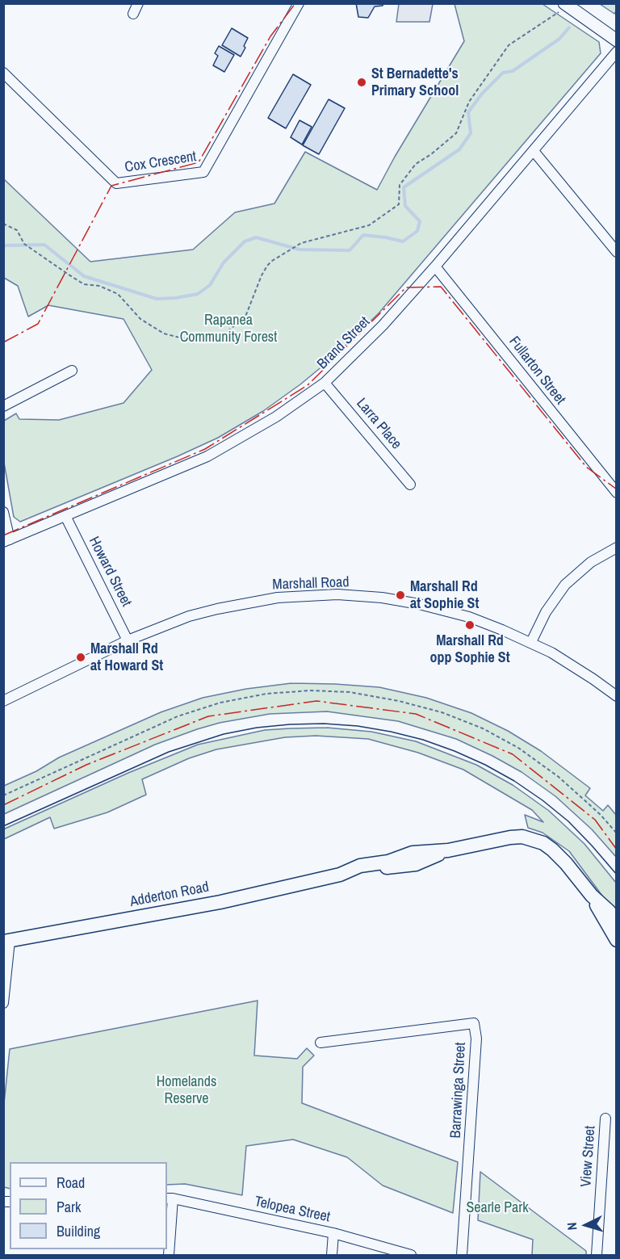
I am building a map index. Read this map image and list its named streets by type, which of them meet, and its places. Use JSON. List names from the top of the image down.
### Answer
{
  "streets": {
    "main road": ["Adderton Road"],
    "street": [
      "Cox Crescent",
      "Brand Street",
      "Fullarton Street",
      "Larra Place",
      "Howard Street",
      "Marshall Road",
      "Barrawinga Street",
      "View Street",
      "Telopea Street"
    ]
  },
  "crossings": [
    ["Brand Street", "Fullarton Street"],
    ["Brand Street", "Larra Place"],
    ["Brand Street", "Howard Street"],
    ["Howard Street", "Marshall Road"]
  ],
  "parks": ["Rapanea Community Forest", "Homelands Reserve", "Searle Park"],
  "places": [
    "St Bernadette's Primary School",
    "Marshall Rd at Sophie St",
    "Marshall Rd opp Sophie St",
    "Marshall Rd at Howard St"
  ],
  "legend": ["Road", "Park", "Building"],
  "north": "left"
}
